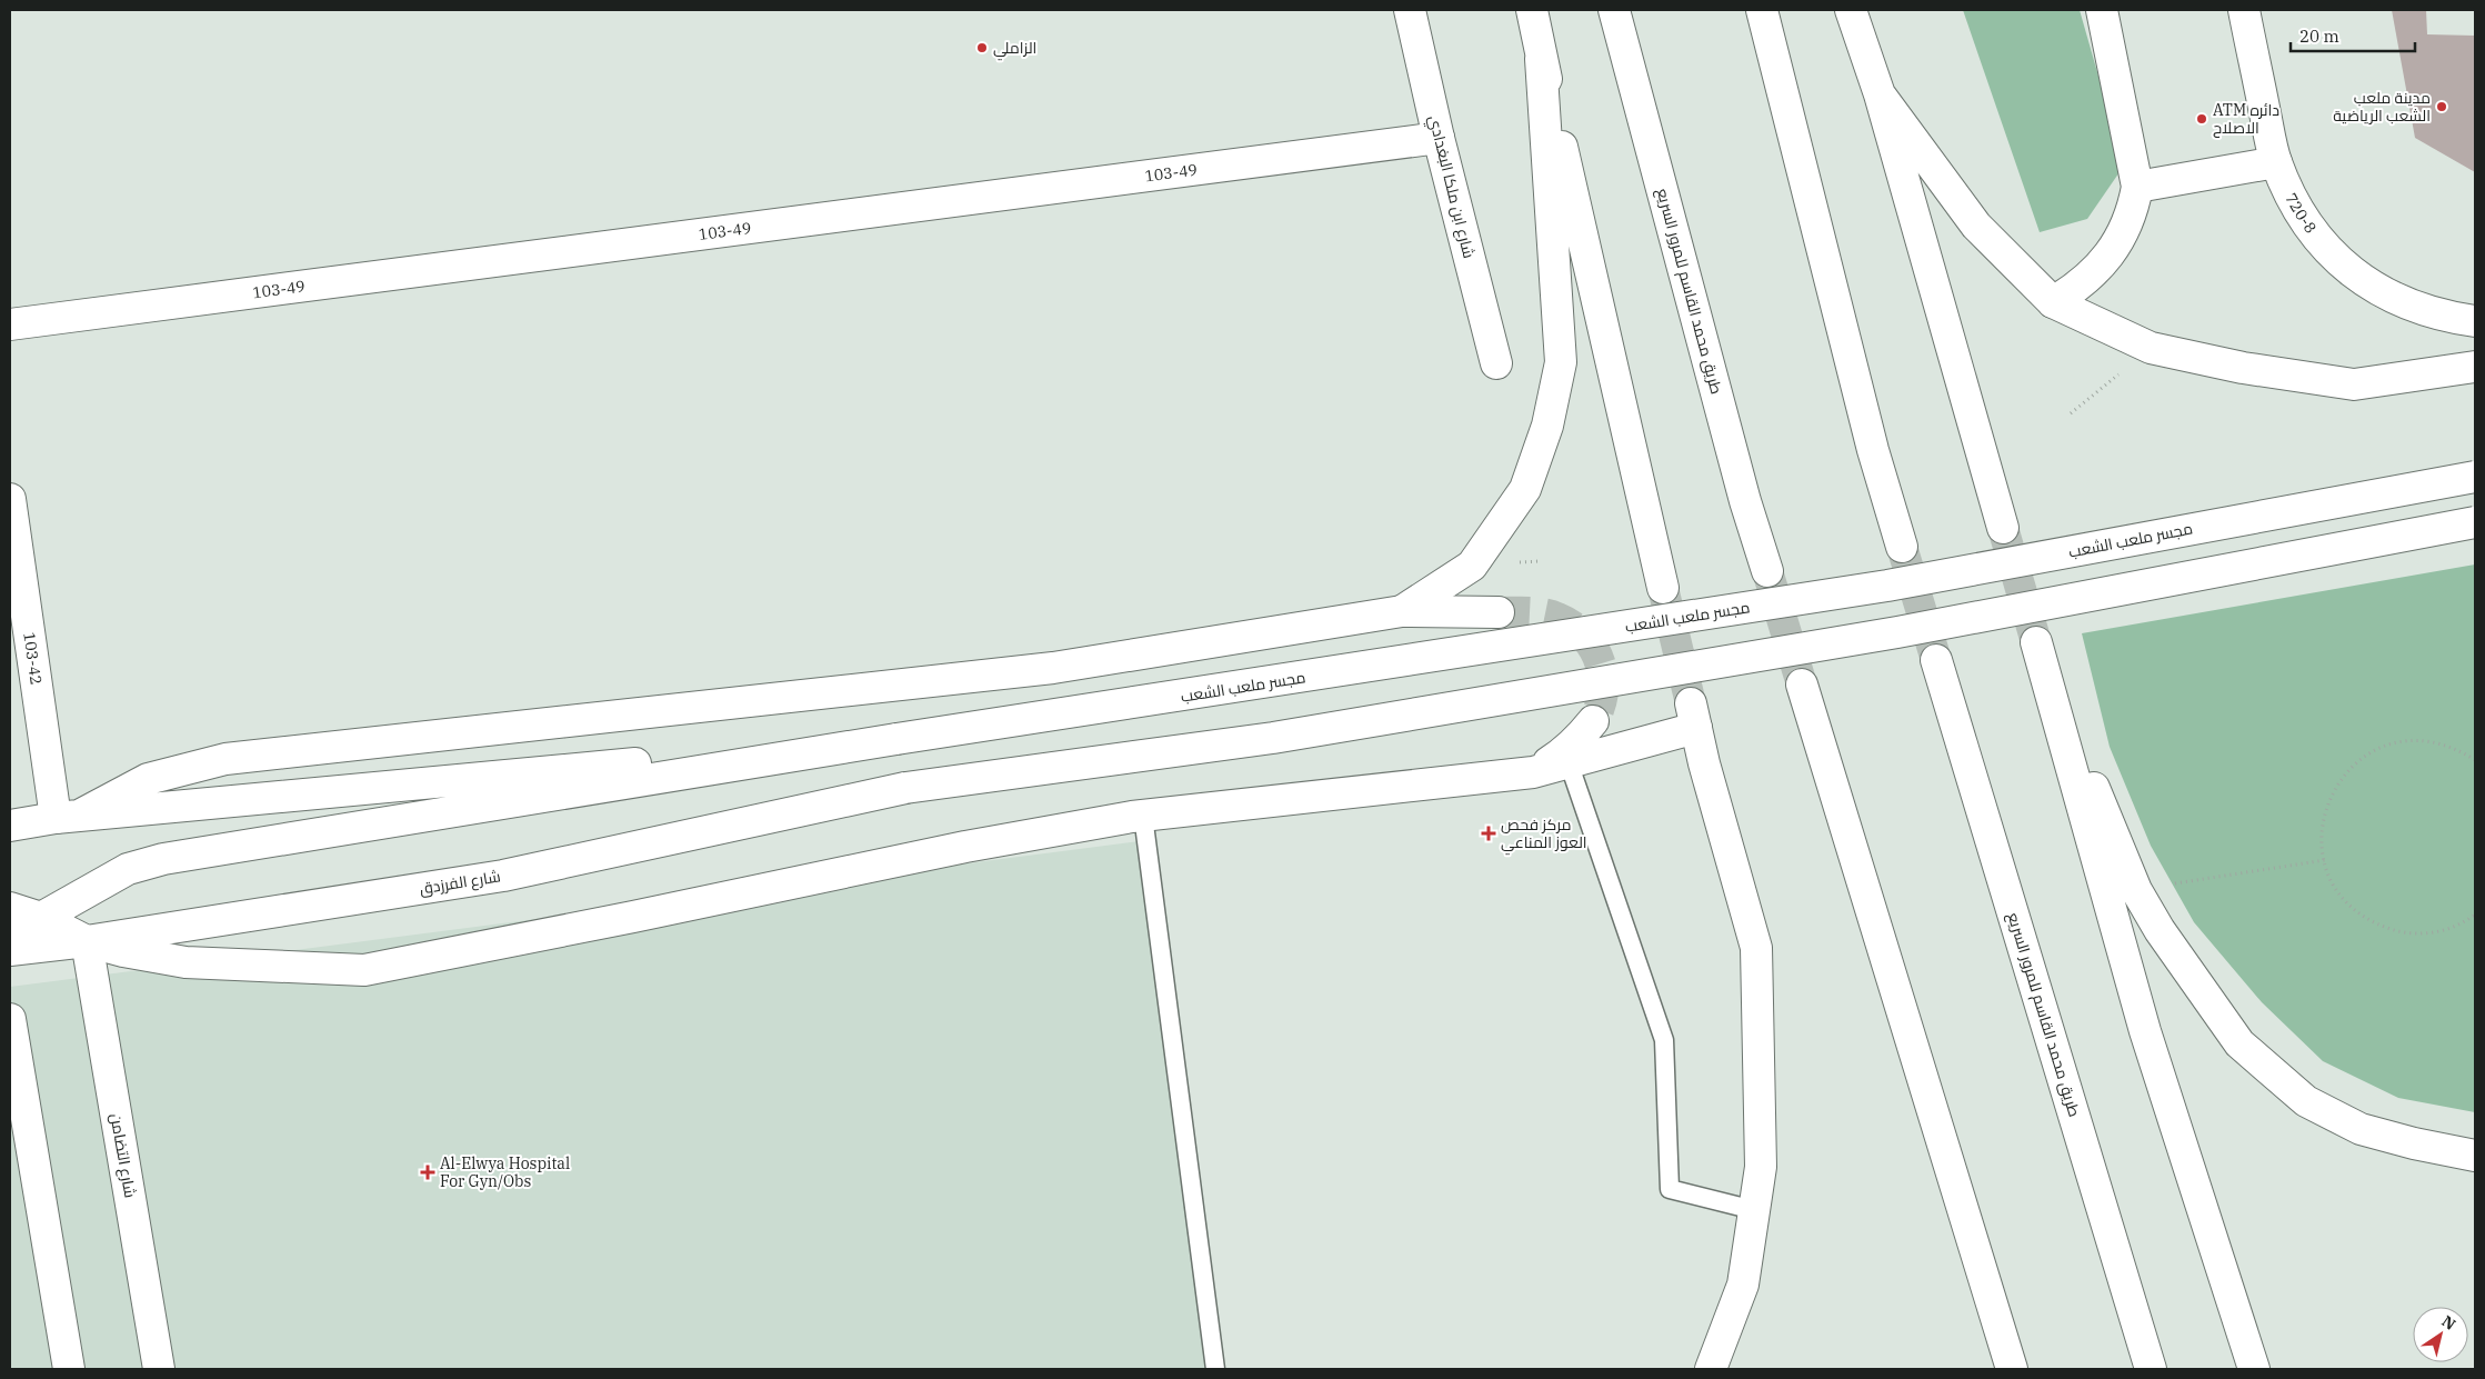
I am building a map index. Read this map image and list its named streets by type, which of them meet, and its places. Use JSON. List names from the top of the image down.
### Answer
{
  "streets": {
    "main road": [
      "103-49",
      "شارع ابن ملكا البغدادي",
      "720-8",
      "طريق محمد القاسم للمرور السريع",
      "مجسر ملعب الشعب",
      "103-42",
      "شارع الفرزدق",
      "شارع التضامن"
    ]
  },
  "crossings": [
    ["103-49", "شارع ابن ملكا البغدادي"],
    ["شارع الفرزدق", "شارع التضامن"]
  ],
  "places": {
    "other": ["الزاملي", "مدينة ملعب الشعب الرياضية", "ATM دائره الاصلاح"],
    "health": ["مركز فحص العوز المناعي", "Al-Elwya Hospital For Gyn/Obs"]
  },
  "scale_bar": "20 m",
  "north": "top right"
}
